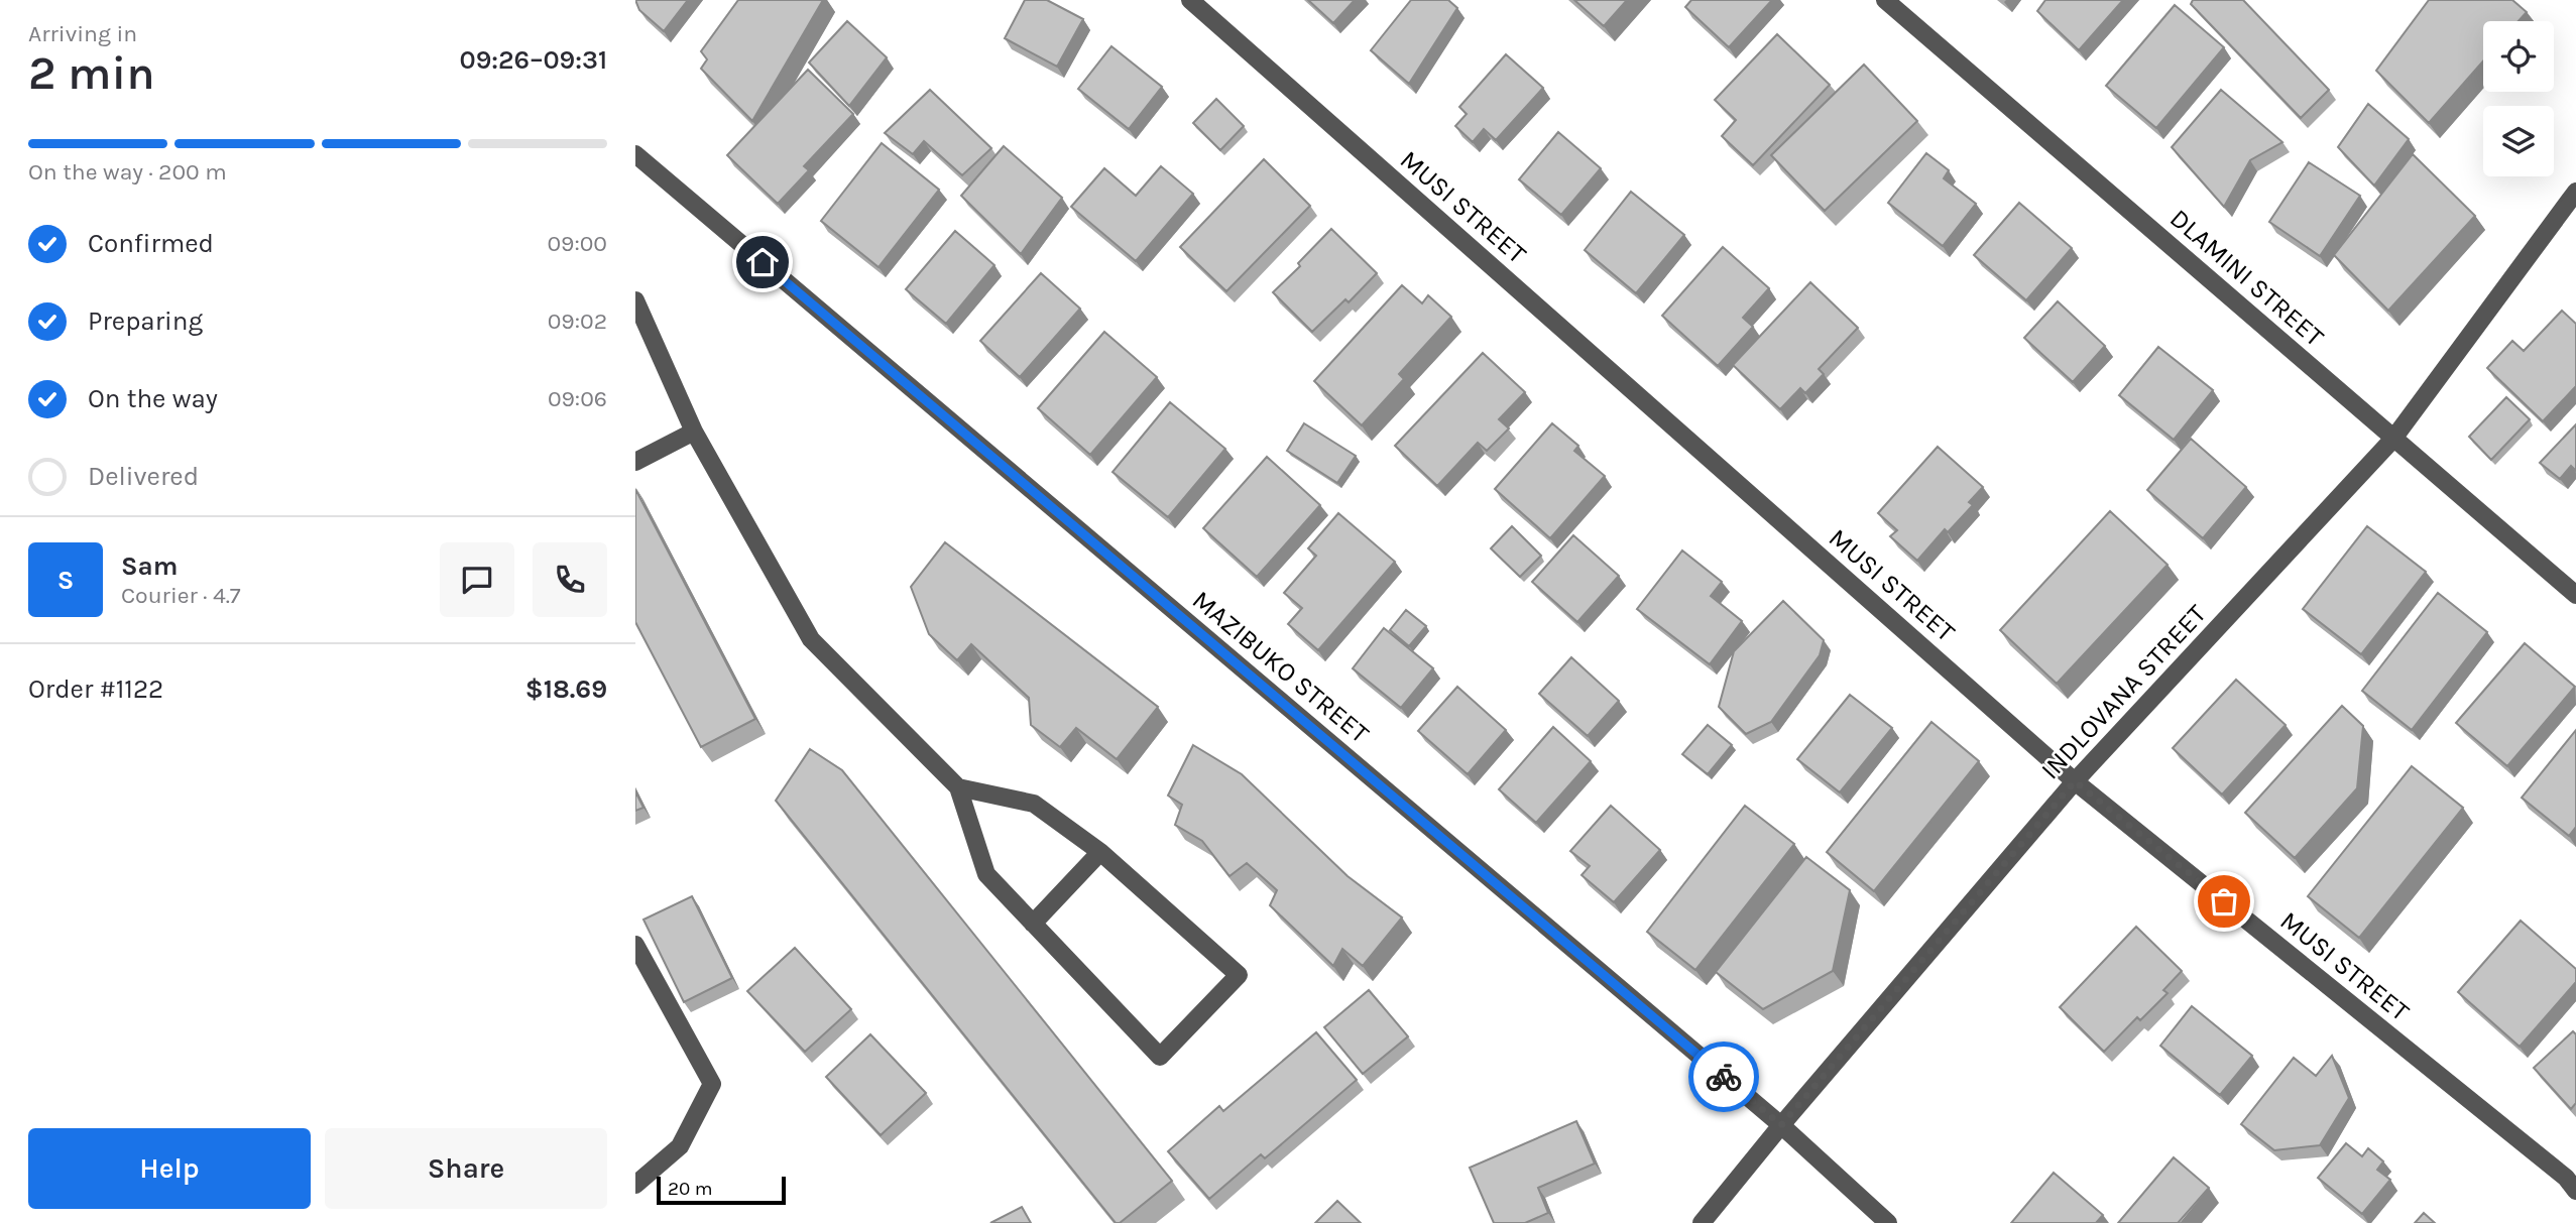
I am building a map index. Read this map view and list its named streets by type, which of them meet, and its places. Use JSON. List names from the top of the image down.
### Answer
{
  "streets": {
    "street": [
      "MUSI STREET",
      "DLAMINI STREET",
      "MAZIBUKO STREET",
      "INDLOVANA STREET"
    ]
  },
  "crossings": [
    ["MUSI STREET", "INDLOVANA STREET"],
    ["DLAMINI STREET", "INDLOVANA STREET"],
    ["MAZIBUKO STREET", "INDLOVANA STREET"]
  ],
  "scale_bar": "20 m",
  "page": {
    "heading": ["2 min", "Arriving in", "09:26–09:31"],
    "panel": [
      "Sam",
      "Courier · 4.7",
      "Order #1122",
      "$18.69"
    ],
    "bar": "On the way · 200 m",
    "list": [
      ["Confirmed", "09:00"],
      ["Preparing", "09:02"],
      ["On the way", "09:06"],
      "Delivered"
    ],
    "round": "S",
    "buttons": ["Help", "Share"],
    "scale": "20 m"
  }
}
